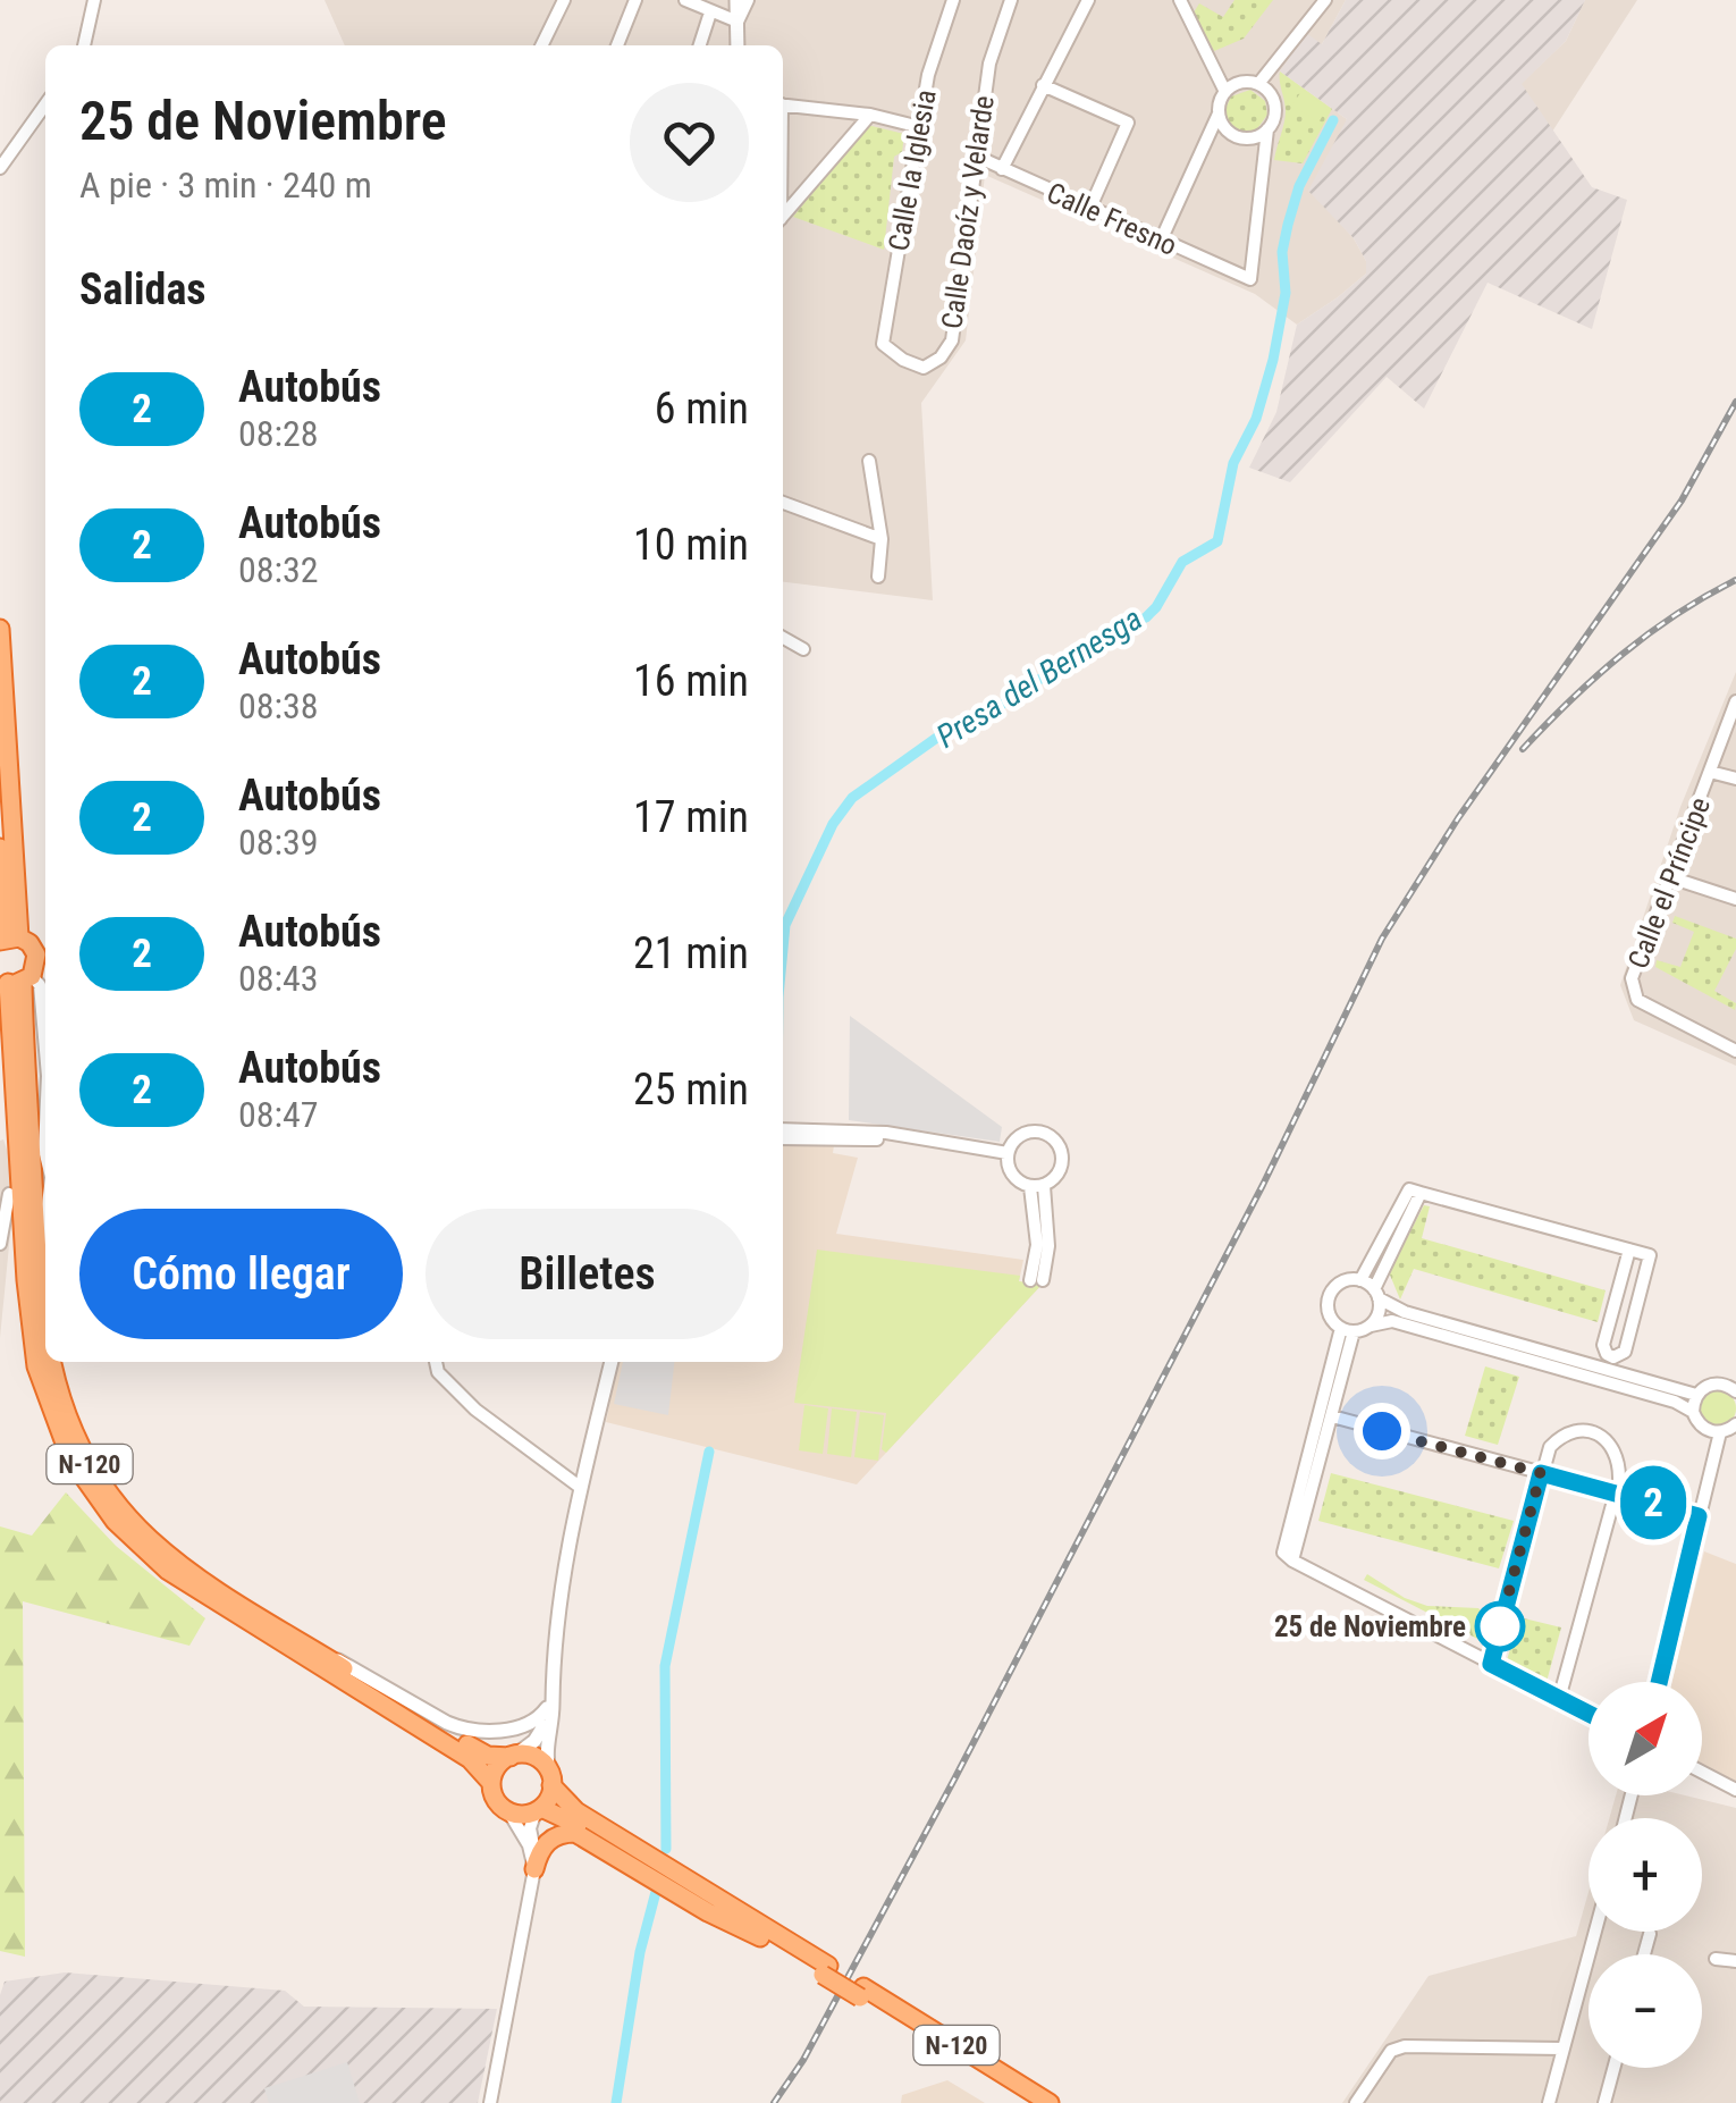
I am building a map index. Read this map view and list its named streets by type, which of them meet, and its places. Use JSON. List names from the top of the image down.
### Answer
{
  "streets": {
    "highway": ["N-120"],
    "street": [
      "Calle la Iglesia",
      "Calle Daoíz y Velarde",
      "Calle Fresno",
      "Calle el Príncipe"
    ]
  },
  "crossings": [
    ["Calle la Iglesia", "Calle Daoíz y Velarde"],
    ["Calle Daoíz y Velarde", "Calle Fresno"]
  ],
  "water": ["Presa del Bernesga"],
  "places": ["25 de Noviembre"],
  "lines": ["bus line 2"],
  "north": "top right",
  "page": {
    "on_map": "2",
    "heading": [
      ["25 de Noviembre", "A pie · 3 min · 240 m"],
      "Salidas"
    ],
    "list": [
      {
        "mark": "2",
        "name": "Autobús",
        "note": "08:28",
        "value": "6 min"
      },
      {
        "mark": "2",
        "name": "Autobús",
        "note": "08:32",
        "value": "10 min"
      },
      {
        "mark": "2",
        "name": "Autobús",
        "note": "08:38",
        "value": "16 min"
      },
      {
        "mark": "2",
        "name": "Autobús",
        "note": "08:39",
        "value": "17 min"
      },
      {
        "mark": "2",
        "name": "Autobús",
        "note": "08:43",
        "value": "21 min"
      },
      {
        "mark": "2",
        "name": "Autobús",
        "note": "08:47",
        "value": "25 min"
      }
    ],
    "buttons": ["Cómo llegar", "Billetes"],
    "map_buttons": ["+", "−"]
  }
}
